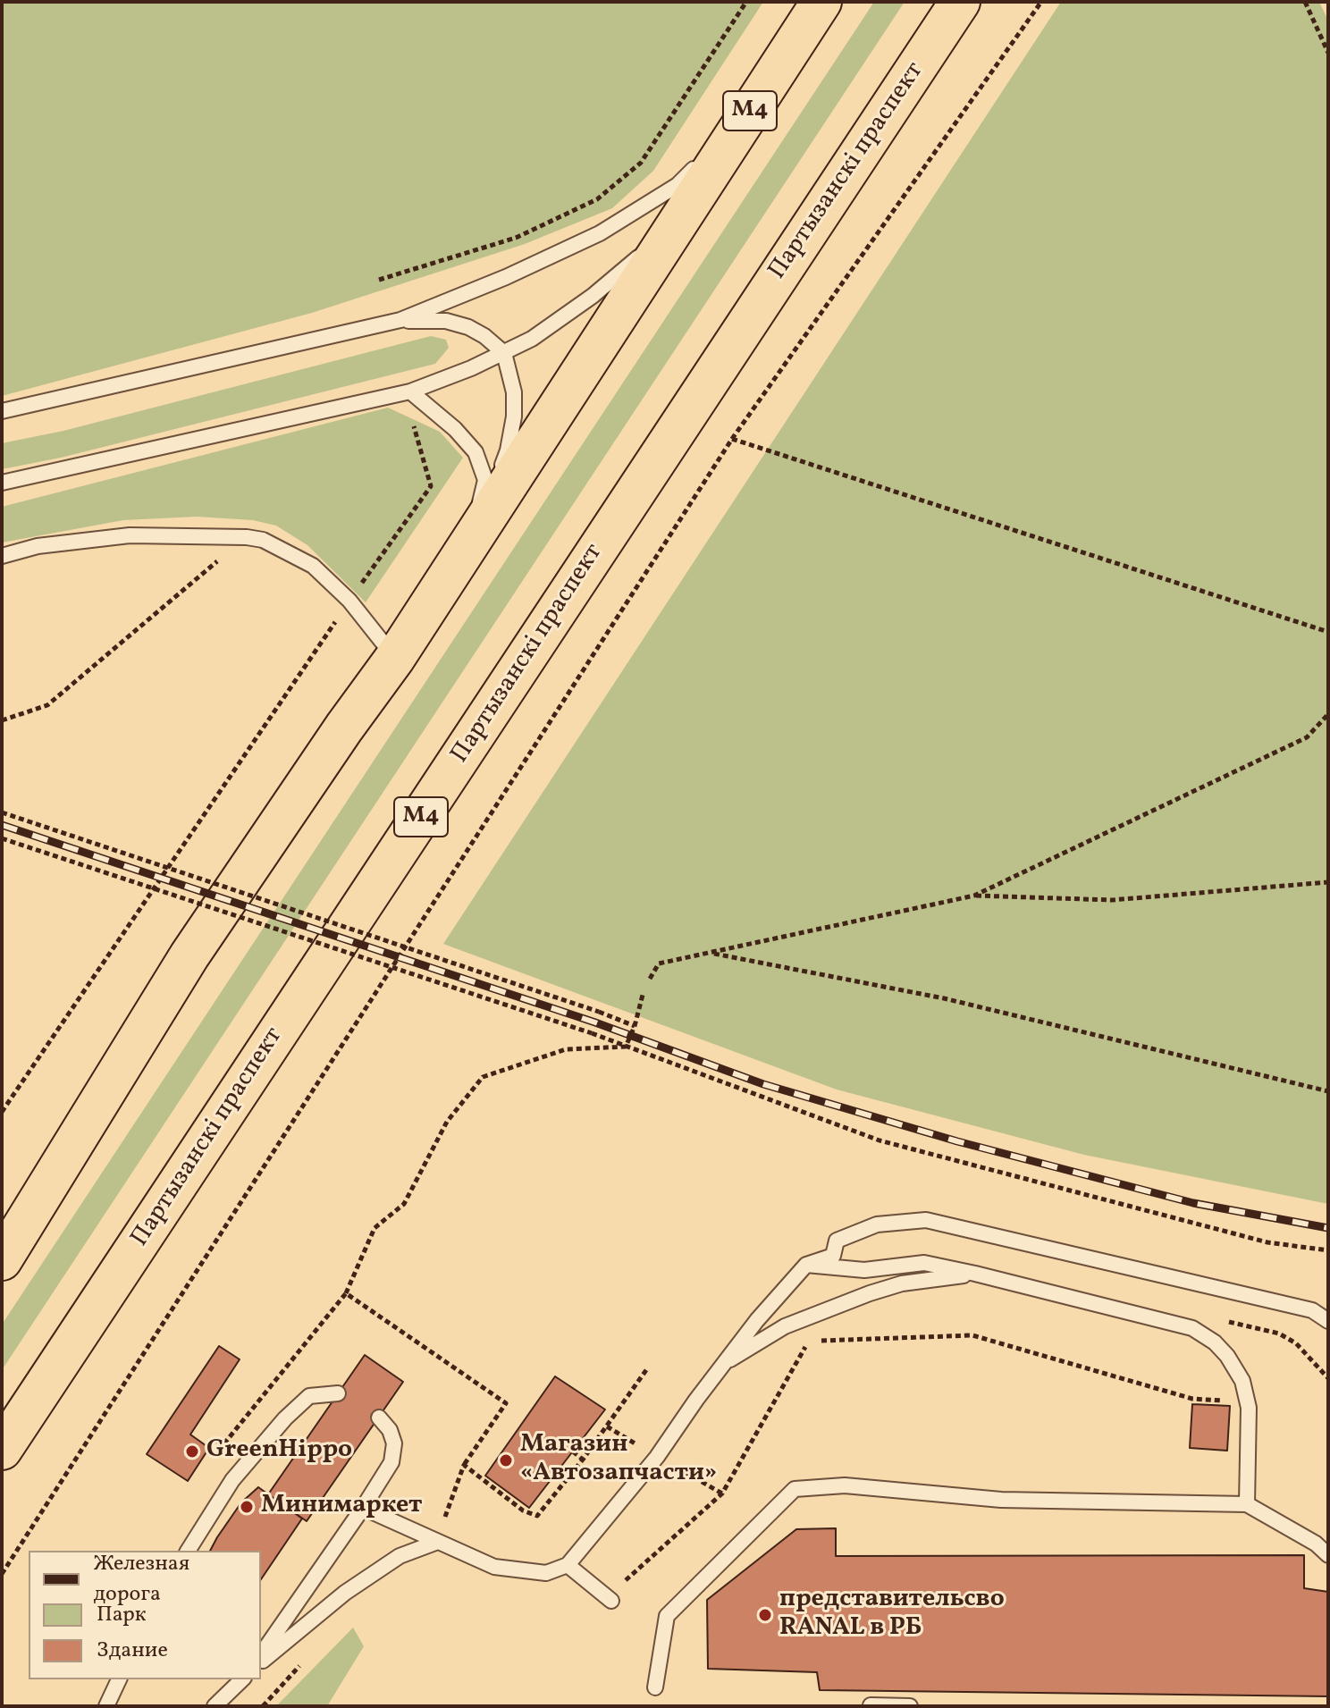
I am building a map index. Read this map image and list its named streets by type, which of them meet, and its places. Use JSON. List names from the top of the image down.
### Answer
{
  "streets": {
    "highway": ["М4", "Партызанскі праспект"]
  },
  "places": [
    "GreenHippo",
    "Магазин «Автозапчасти»",
    "Минимаркет",
    "представительсво RANAL в РБ"
  ],
  "legend": ["Железная дорога", "Парк", "Здание"]
}
